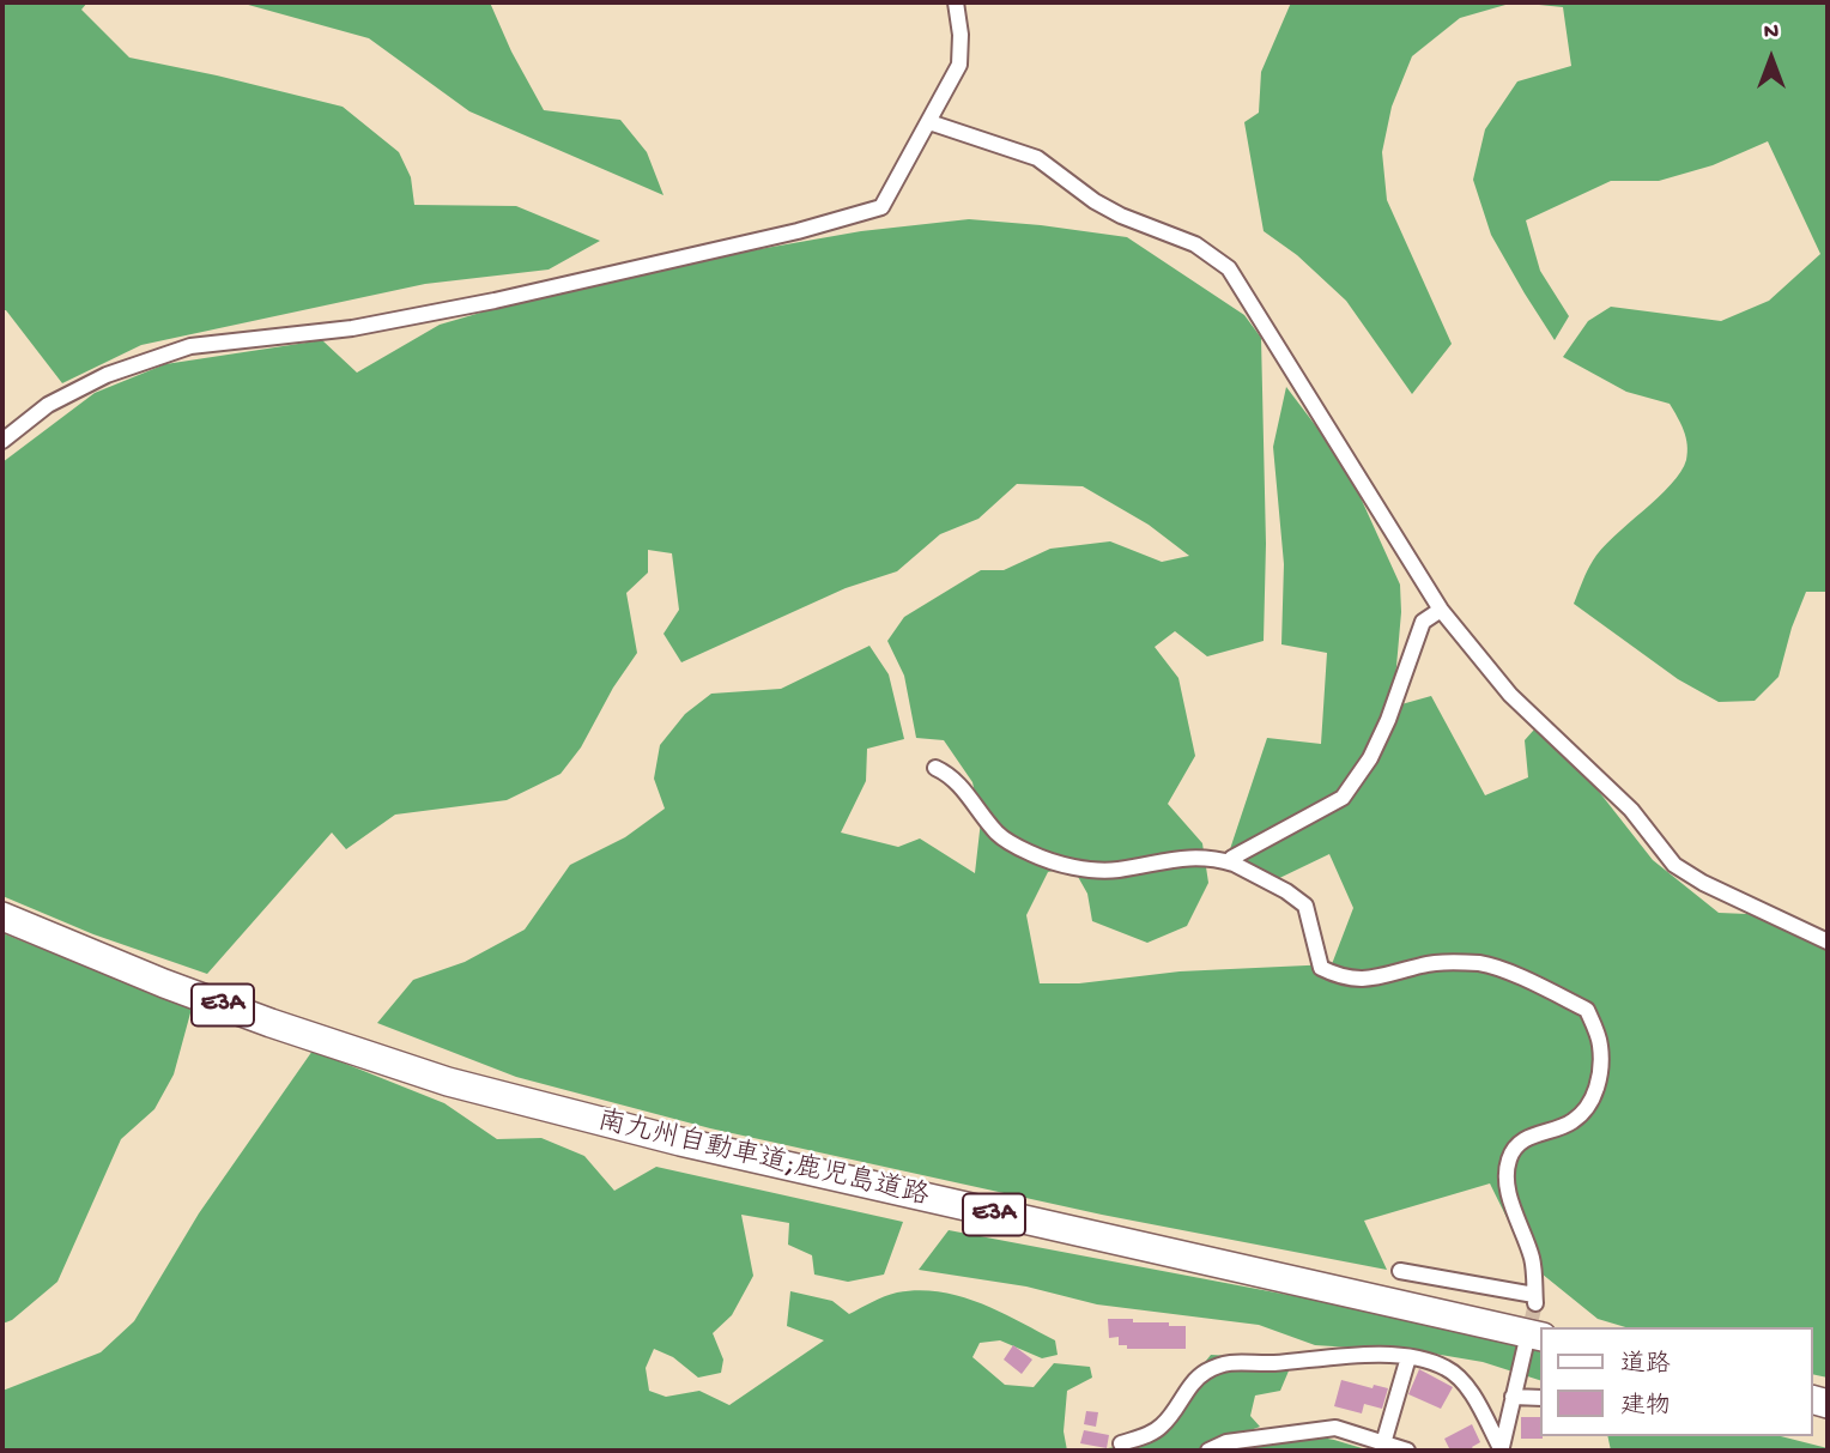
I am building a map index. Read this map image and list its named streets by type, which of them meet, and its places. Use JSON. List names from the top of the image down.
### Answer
{
  "streets": {
    "highway": ["E3A", "南九州自動車道;鹿児島道路"]
  },
  "legend": ["道路", "建物"],
  "north": "top"
}
